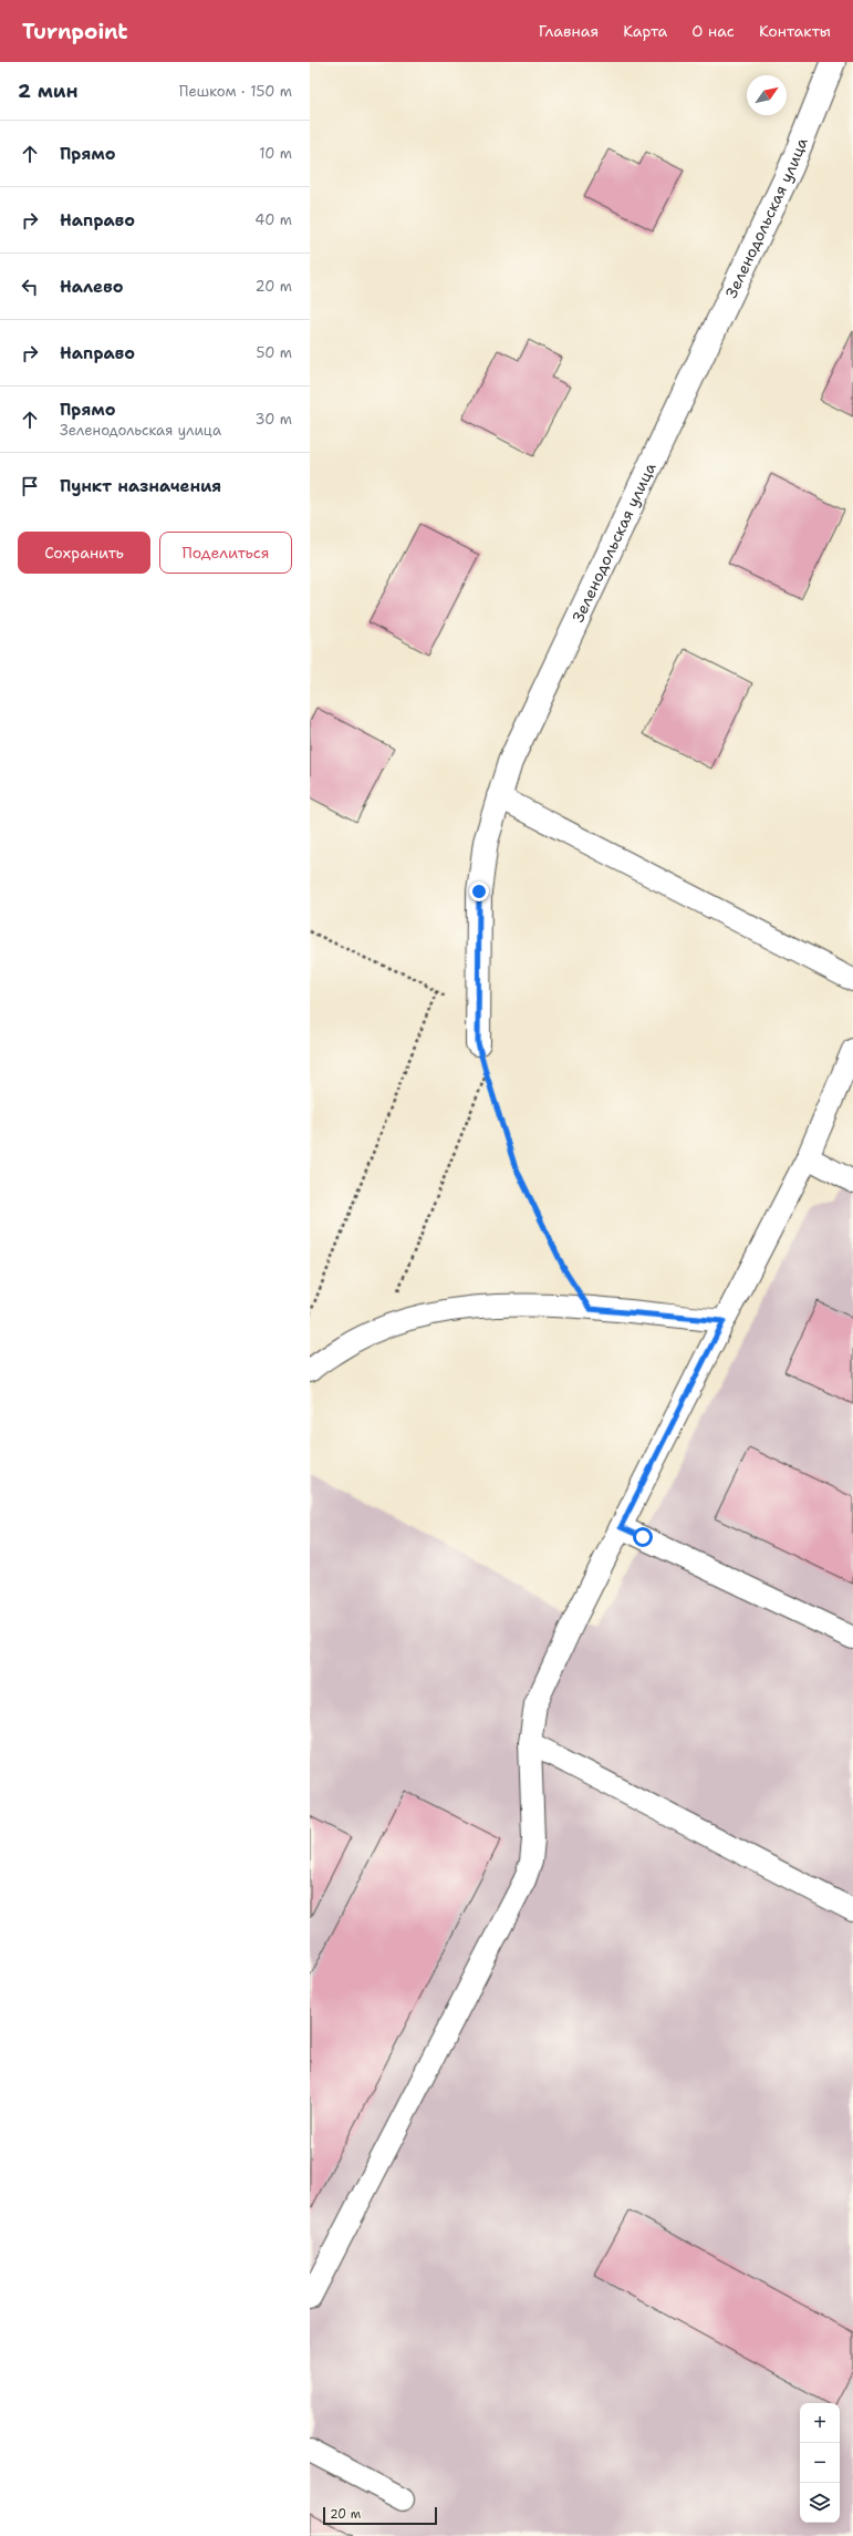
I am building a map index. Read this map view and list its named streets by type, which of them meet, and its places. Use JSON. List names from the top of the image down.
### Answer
{
  "streets": {
    "street": ["Зеленодольская улица"]
  },
  "scale_bar": "20 m",
  "north": "top right",
  "page": {
    "header": "Turnpoint",
    "nav": [
      "Главная",
      "Карта",
      "О нас",
      "Контакты"
    ],
    "heading": ["2 мин", "Пешком · 150 m"],
    "list": [
      ["Прямо", "10 m"],
      ["Направо", "40 m"],
      ["Налево", "20 m"],
      ["Направо", "50 m"],
      ["Прямо", "Зеленодольская улица", "30 m"],
      "Пункт назначения"
    ],
    "buttons": ["Сохранить", "Поделиться"],
    "map_buttons": ["+", "−"],
    "scale": "20 m"
  }
}
